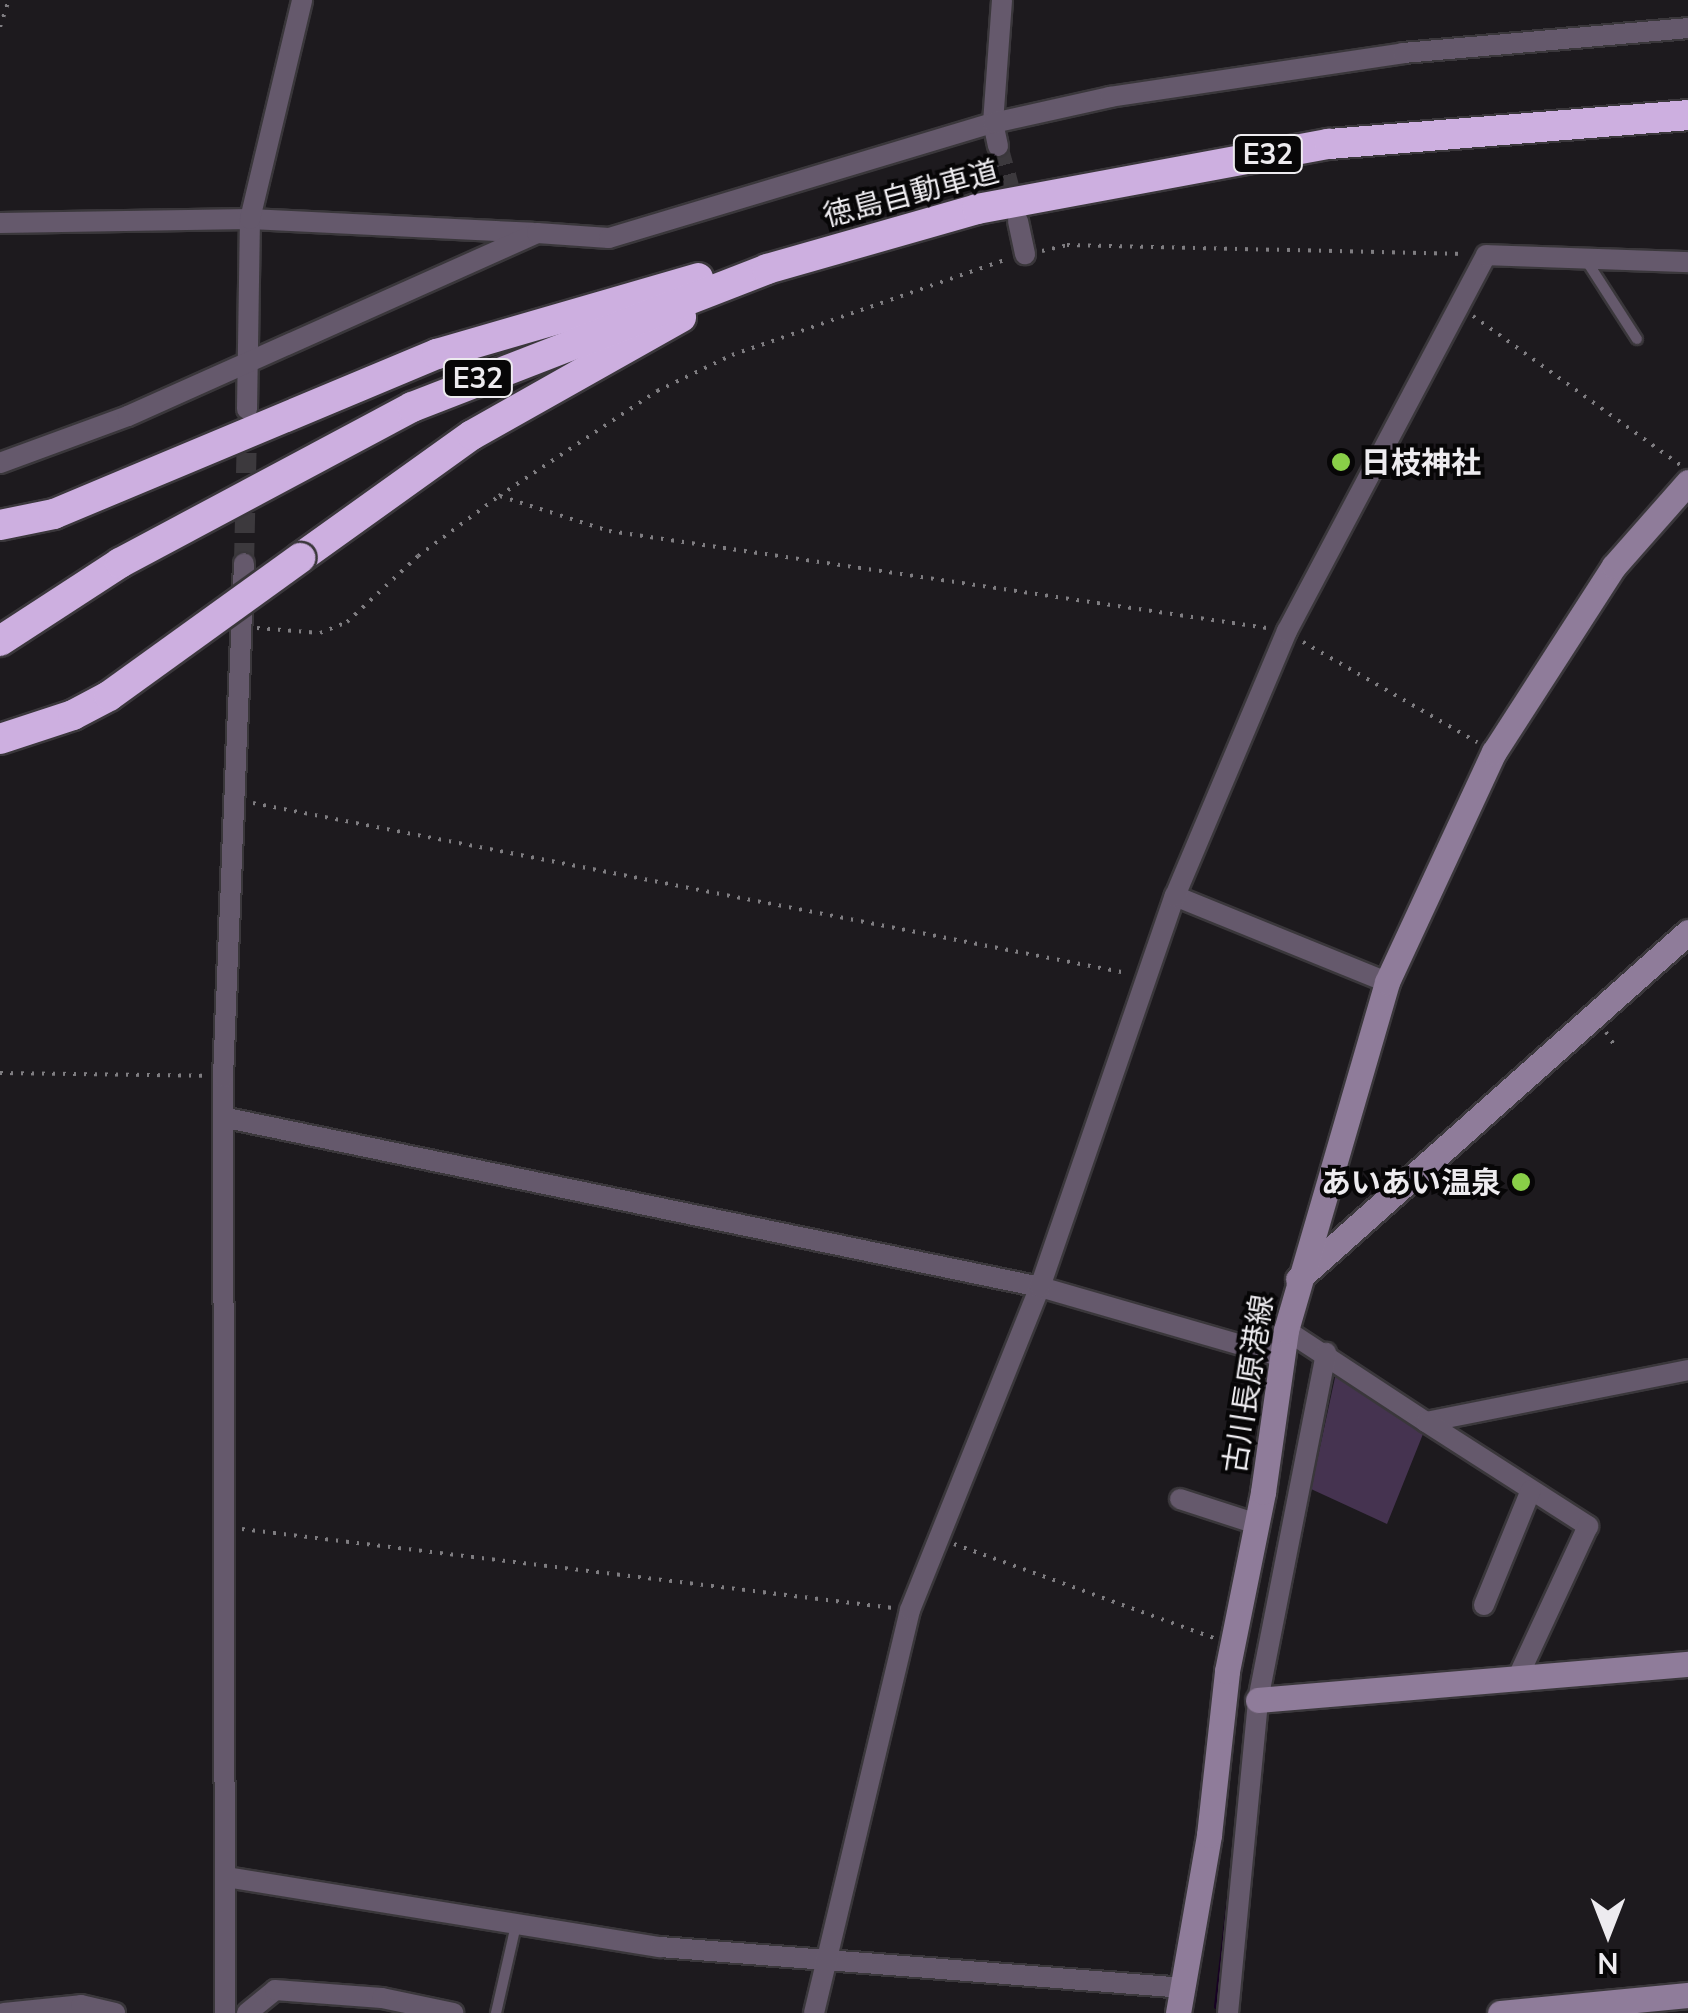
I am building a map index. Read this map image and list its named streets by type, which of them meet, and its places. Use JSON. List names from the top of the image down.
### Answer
{
  "streets": {
    "highway": ["E32", "徳島自動車道"],
    "street": ["古川長原港線"]
  },
  "places": ["日枝神社", "あいあい温泉"],
  "north": "bottom"
}
